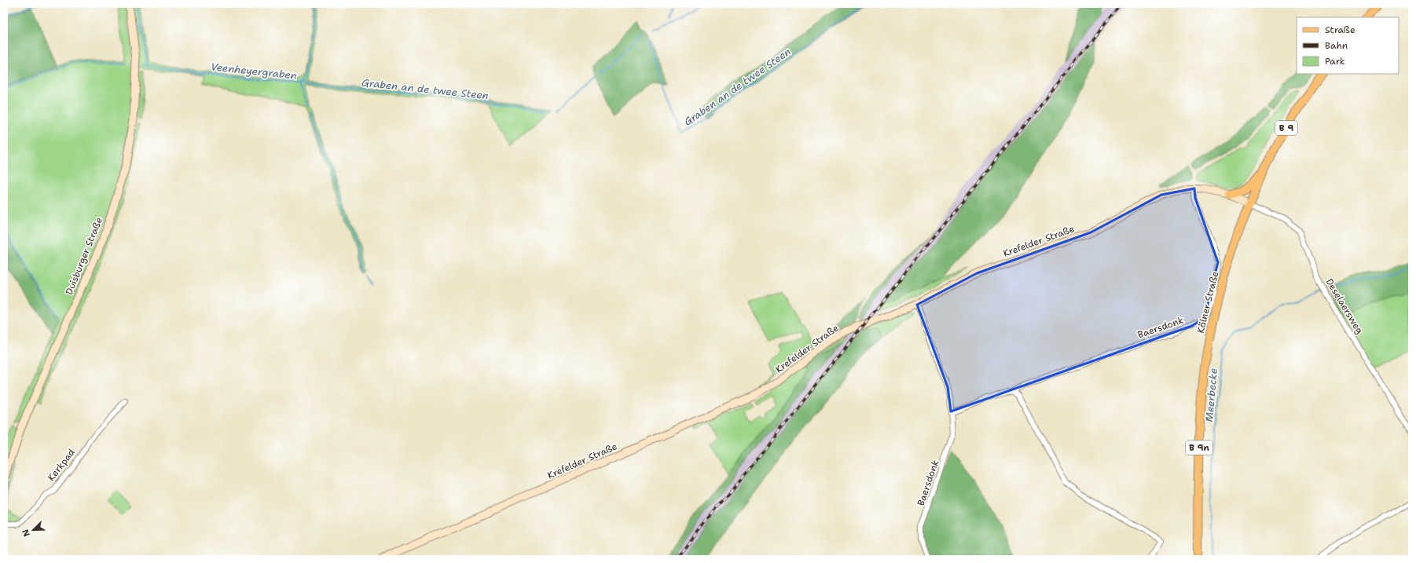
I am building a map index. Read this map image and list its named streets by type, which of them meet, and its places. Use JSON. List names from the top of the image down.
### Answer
{
  "streets": {
    "main road": [
      "B 9",
      "Krefelder Straße",
      "Duisburger Straße",
      "Kölner Straße",
      "B 9n"
    ],
    "street": ["Deselaersweg", "Baersdonk", "Kerkpad"]
  },
  "crossings": [
    ["Krefelder Straße", "Kölner Straße"],
    ["Krefelder Straße", "Deselaersweg"],
    ["Krefelder Straße", "Baersdonk"],
    ["Kölner Straße", "Deselaersweg"]
  ],
  "water": ["Veenheyergraben", "Graben an de twee Steen", "Meerbecke"],
  "legend": ["Straße", "Bahn", "Park"],
  "north": "bottom left"
}
